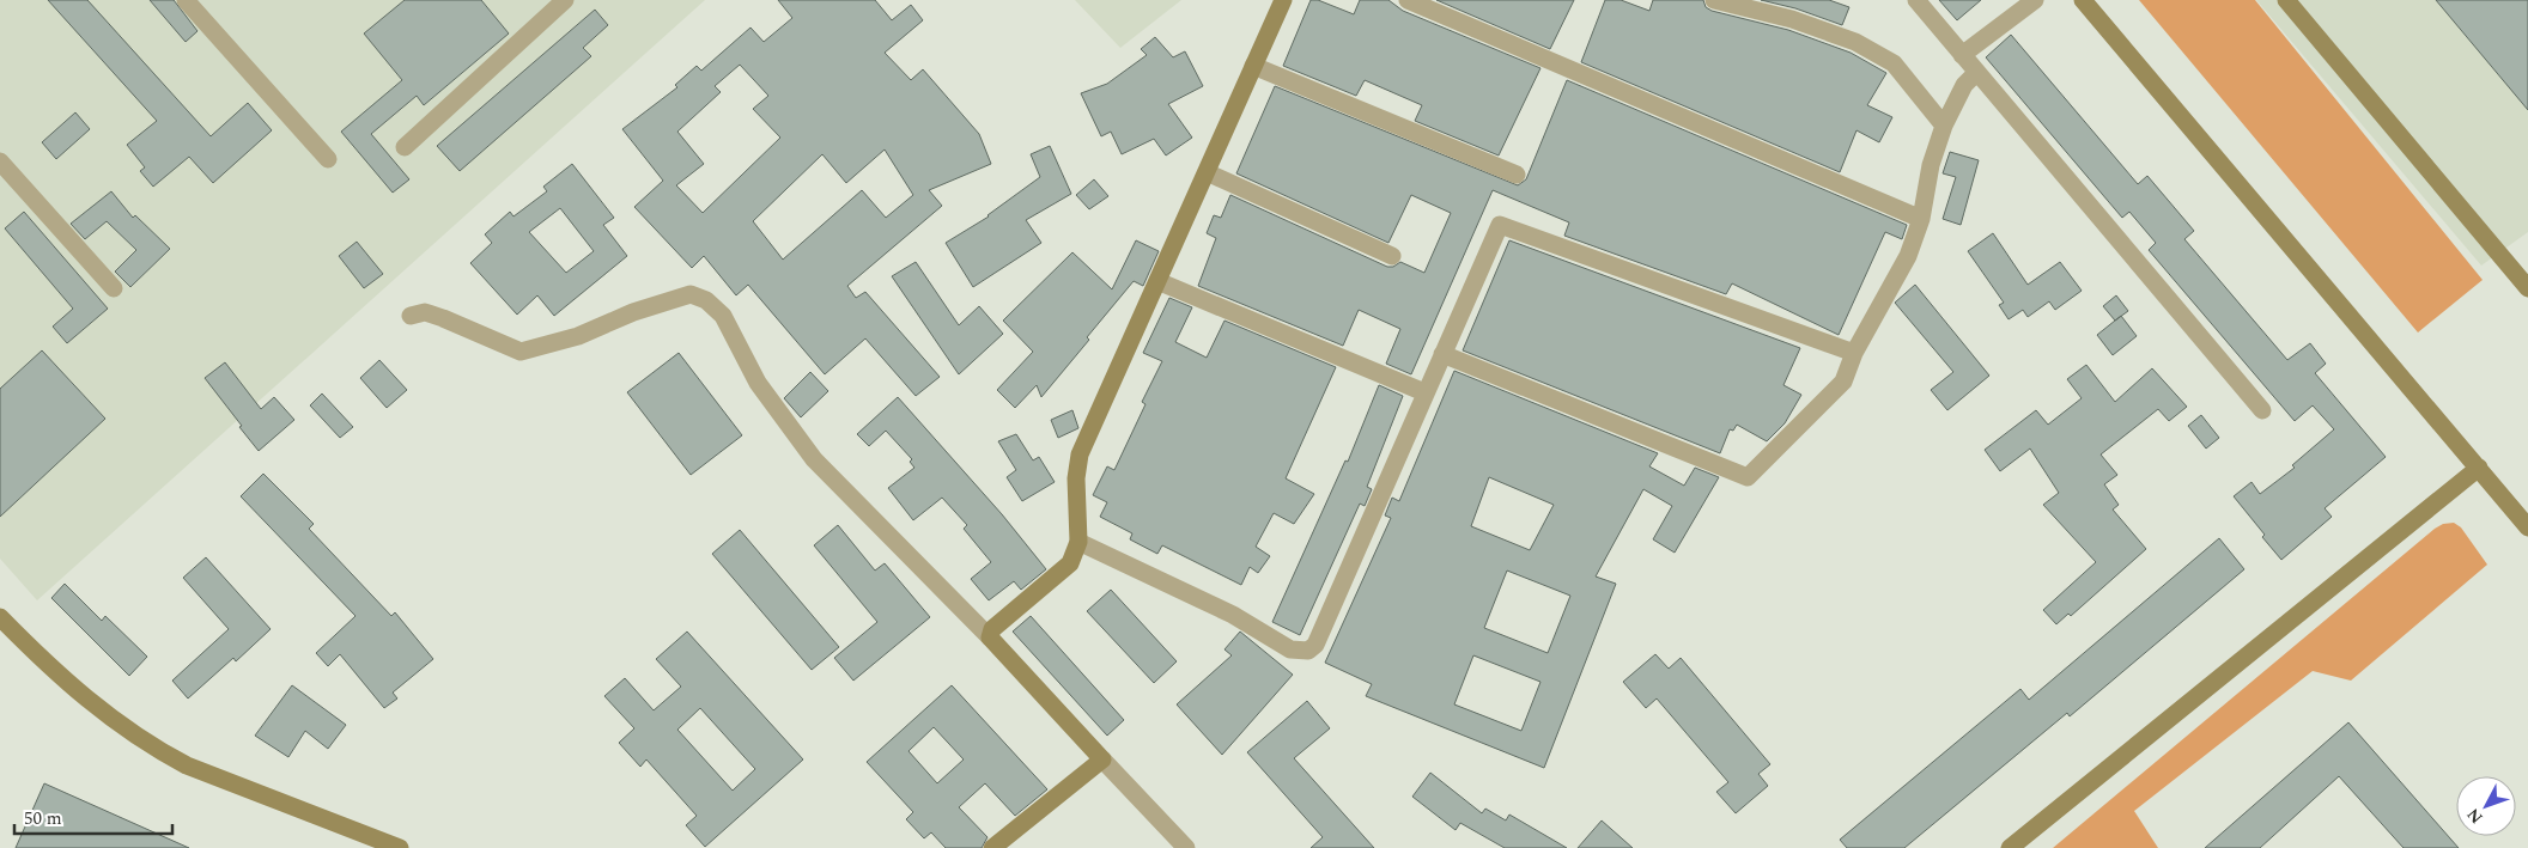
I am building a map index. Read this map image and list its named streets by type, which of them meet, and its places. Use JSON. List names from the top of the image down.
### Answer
{
  "scale_bar": "50 m",
  "north": "bottom left"
}
